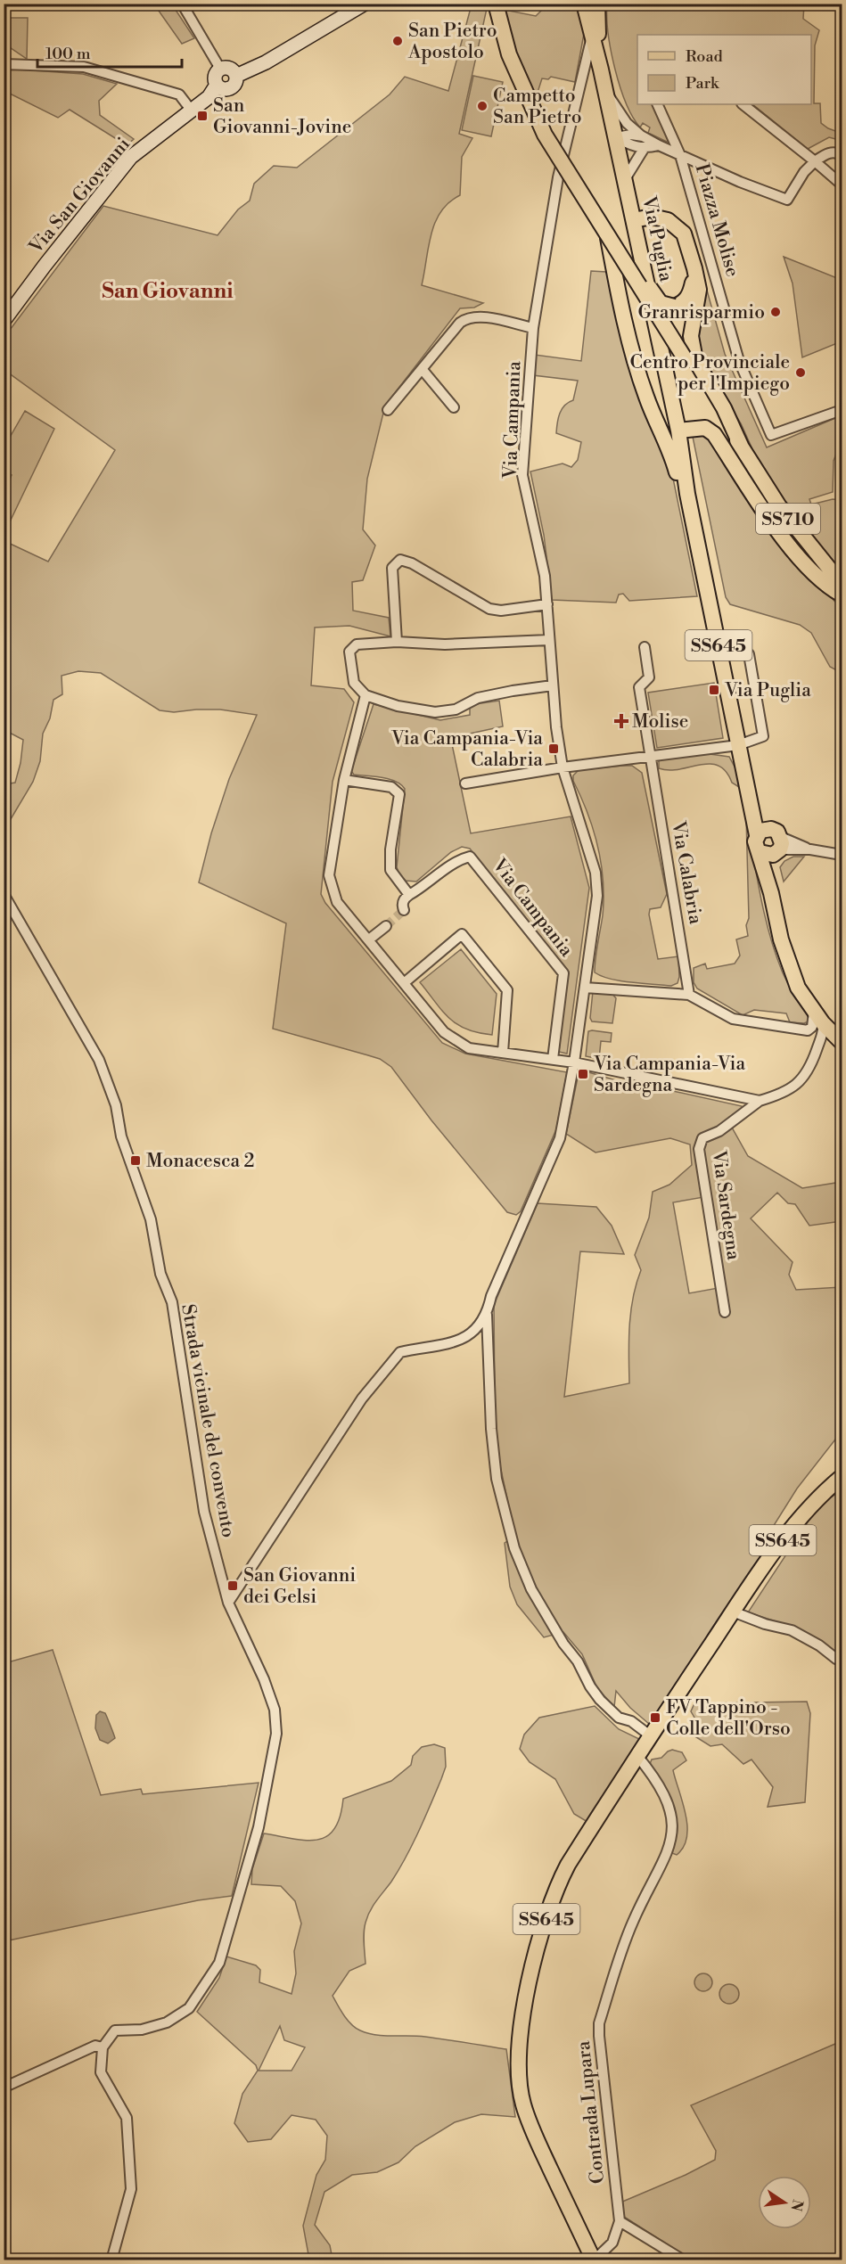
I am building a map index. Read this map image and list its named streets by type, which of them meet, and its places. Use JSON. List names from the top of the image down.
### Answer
{
  "streets": {
    "main road": [
      "Via San Giovanni",
      "Via Puglia",
      "SS710",
      "SS645"
    ],
    "street": [
      "Piazza Molise",
      "Via Campania",
      "Via Calabria",
      "Via Sardegna",
      "Strada vicinale del convento",
      "Contrada Lupara"
    ]
  },
  "crossings": [
    ["Piazza Molise", "Via Puglia"],
    ["Via Puglia", "Via Campania"],
    ["Via Puglia", "Via Sardegna"],
    ["Via Campania", "Via Sardegna"],
    ["SS645", "Contrada Lupara"]
  ],
  "districts": ["San Giovanni"],
  "places": {
    "other": [
      "San Pietro Apostolo",
      "Campetto San Pietro",
      "Granrisparmio",
      "Centro Provinciale per l'Impiego"
    ],
    "transit": [
      "San Giovanni-Jovine",
      "Via Puglia",
      "Via Campania-Via Calabria",
      "Via Campania-Via Sardegna",
      "Monacesca 2",
      "San Giovanni dei Gelsi",
      "FV Tappino - Colle dell'Orso"
    ],
    "health": ["Molise"]
  },
  "legend": ["Road", "Park"],
  "scale_bar": "100 m",
  "north": "right"
}
